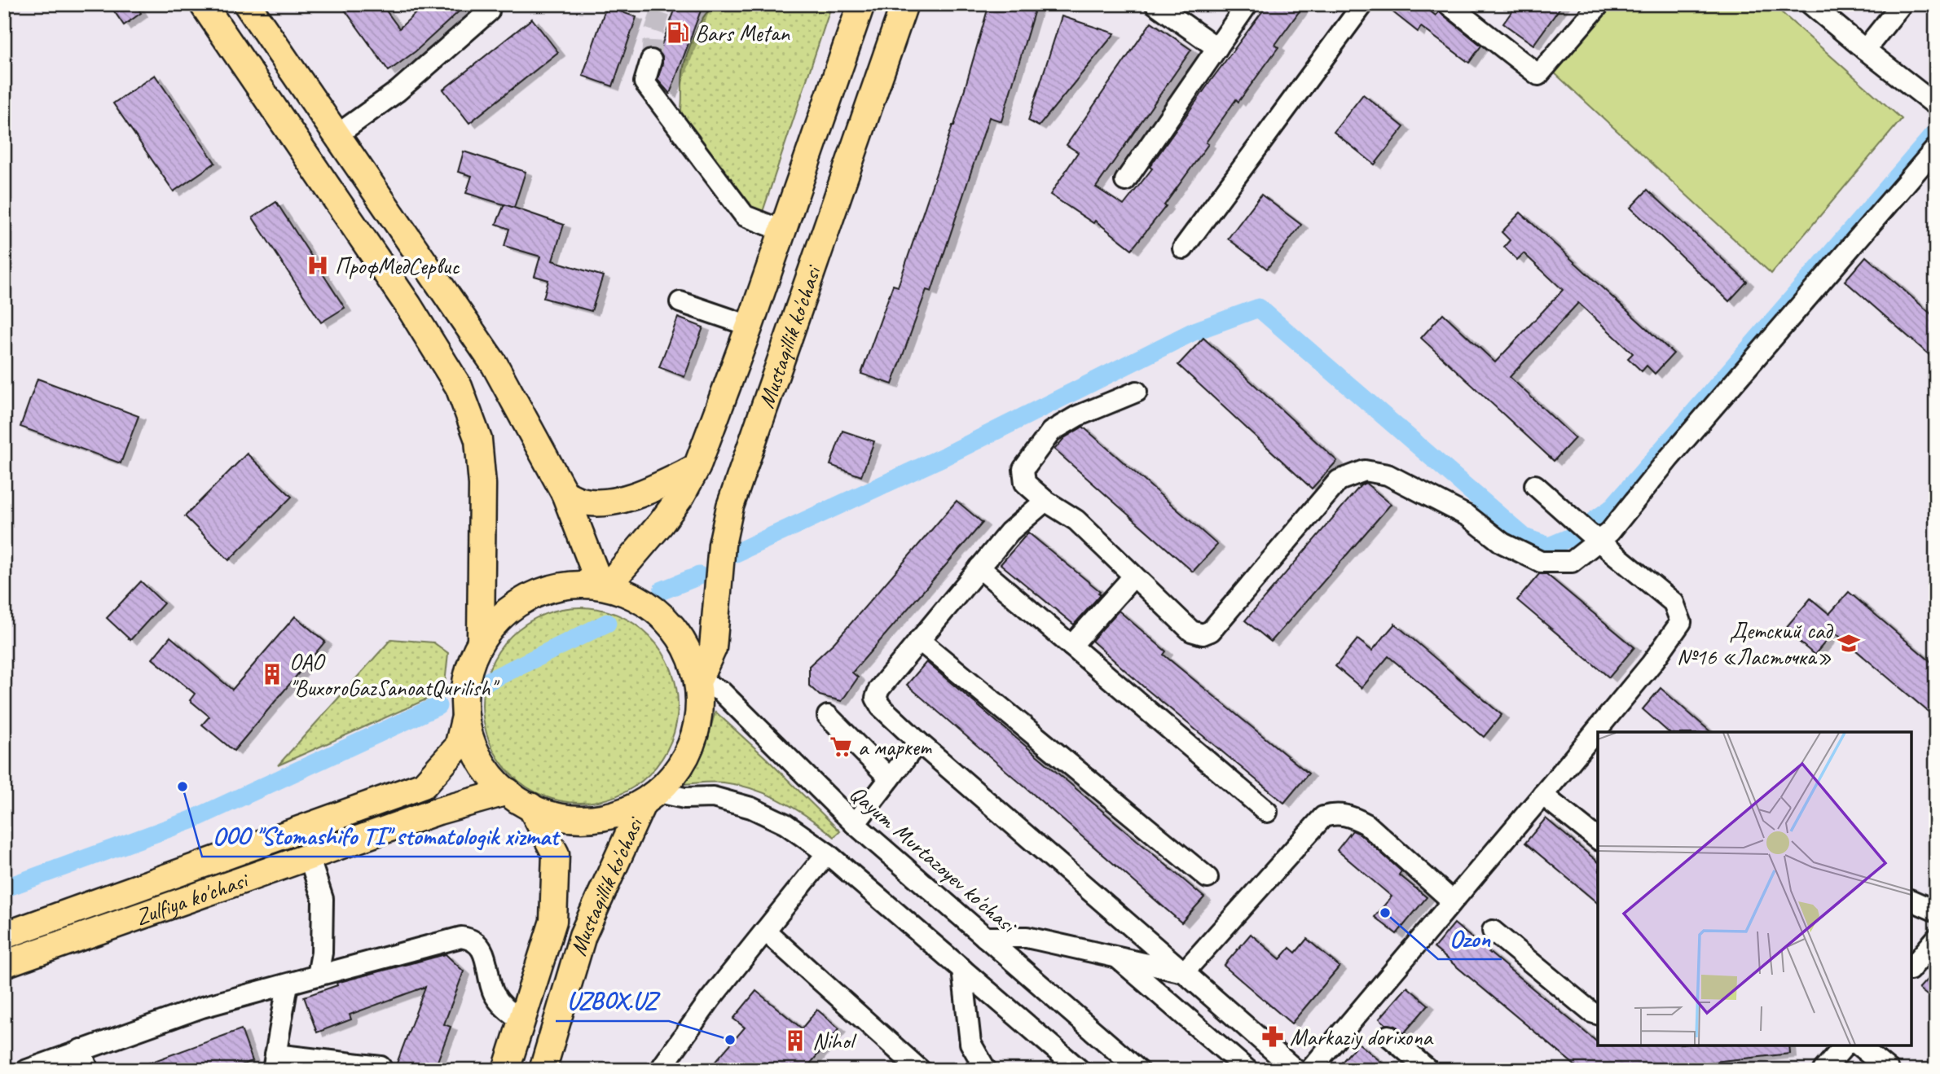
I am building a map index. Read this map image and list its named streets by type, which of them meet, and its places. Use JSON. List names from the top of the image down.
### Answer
{
  "streets": {
    "main road": ["Mustaqillik ko'chasi", "Zulfiya ko'chasi"],
    "street": ["Qayum Murtazoyev ko'chasi"]
  },
  "crossings": [
    ["Mustaqillik ko'chasi", "Qayum Murtazoyev ko'chasi"]
  ],
  "places": {
    "fuel station": ["Bars Metan"],
    "hospital": ["ПрофМедСервис"],
    "school or university": ["Детский сад №16 «Ласточка»"],
    "building": ["ОАО \"BuxoroGazSanoatQurilish\"", "Nihol"],
    "supermarket": ["а маркет"],
    "other": ["OOO \"Stomashifo TI\" stomatologik xizmat", "Ozon", "UZBOX.UZ"],
    "pharmacy": ["Markaziy dorixona"]
  }
}
